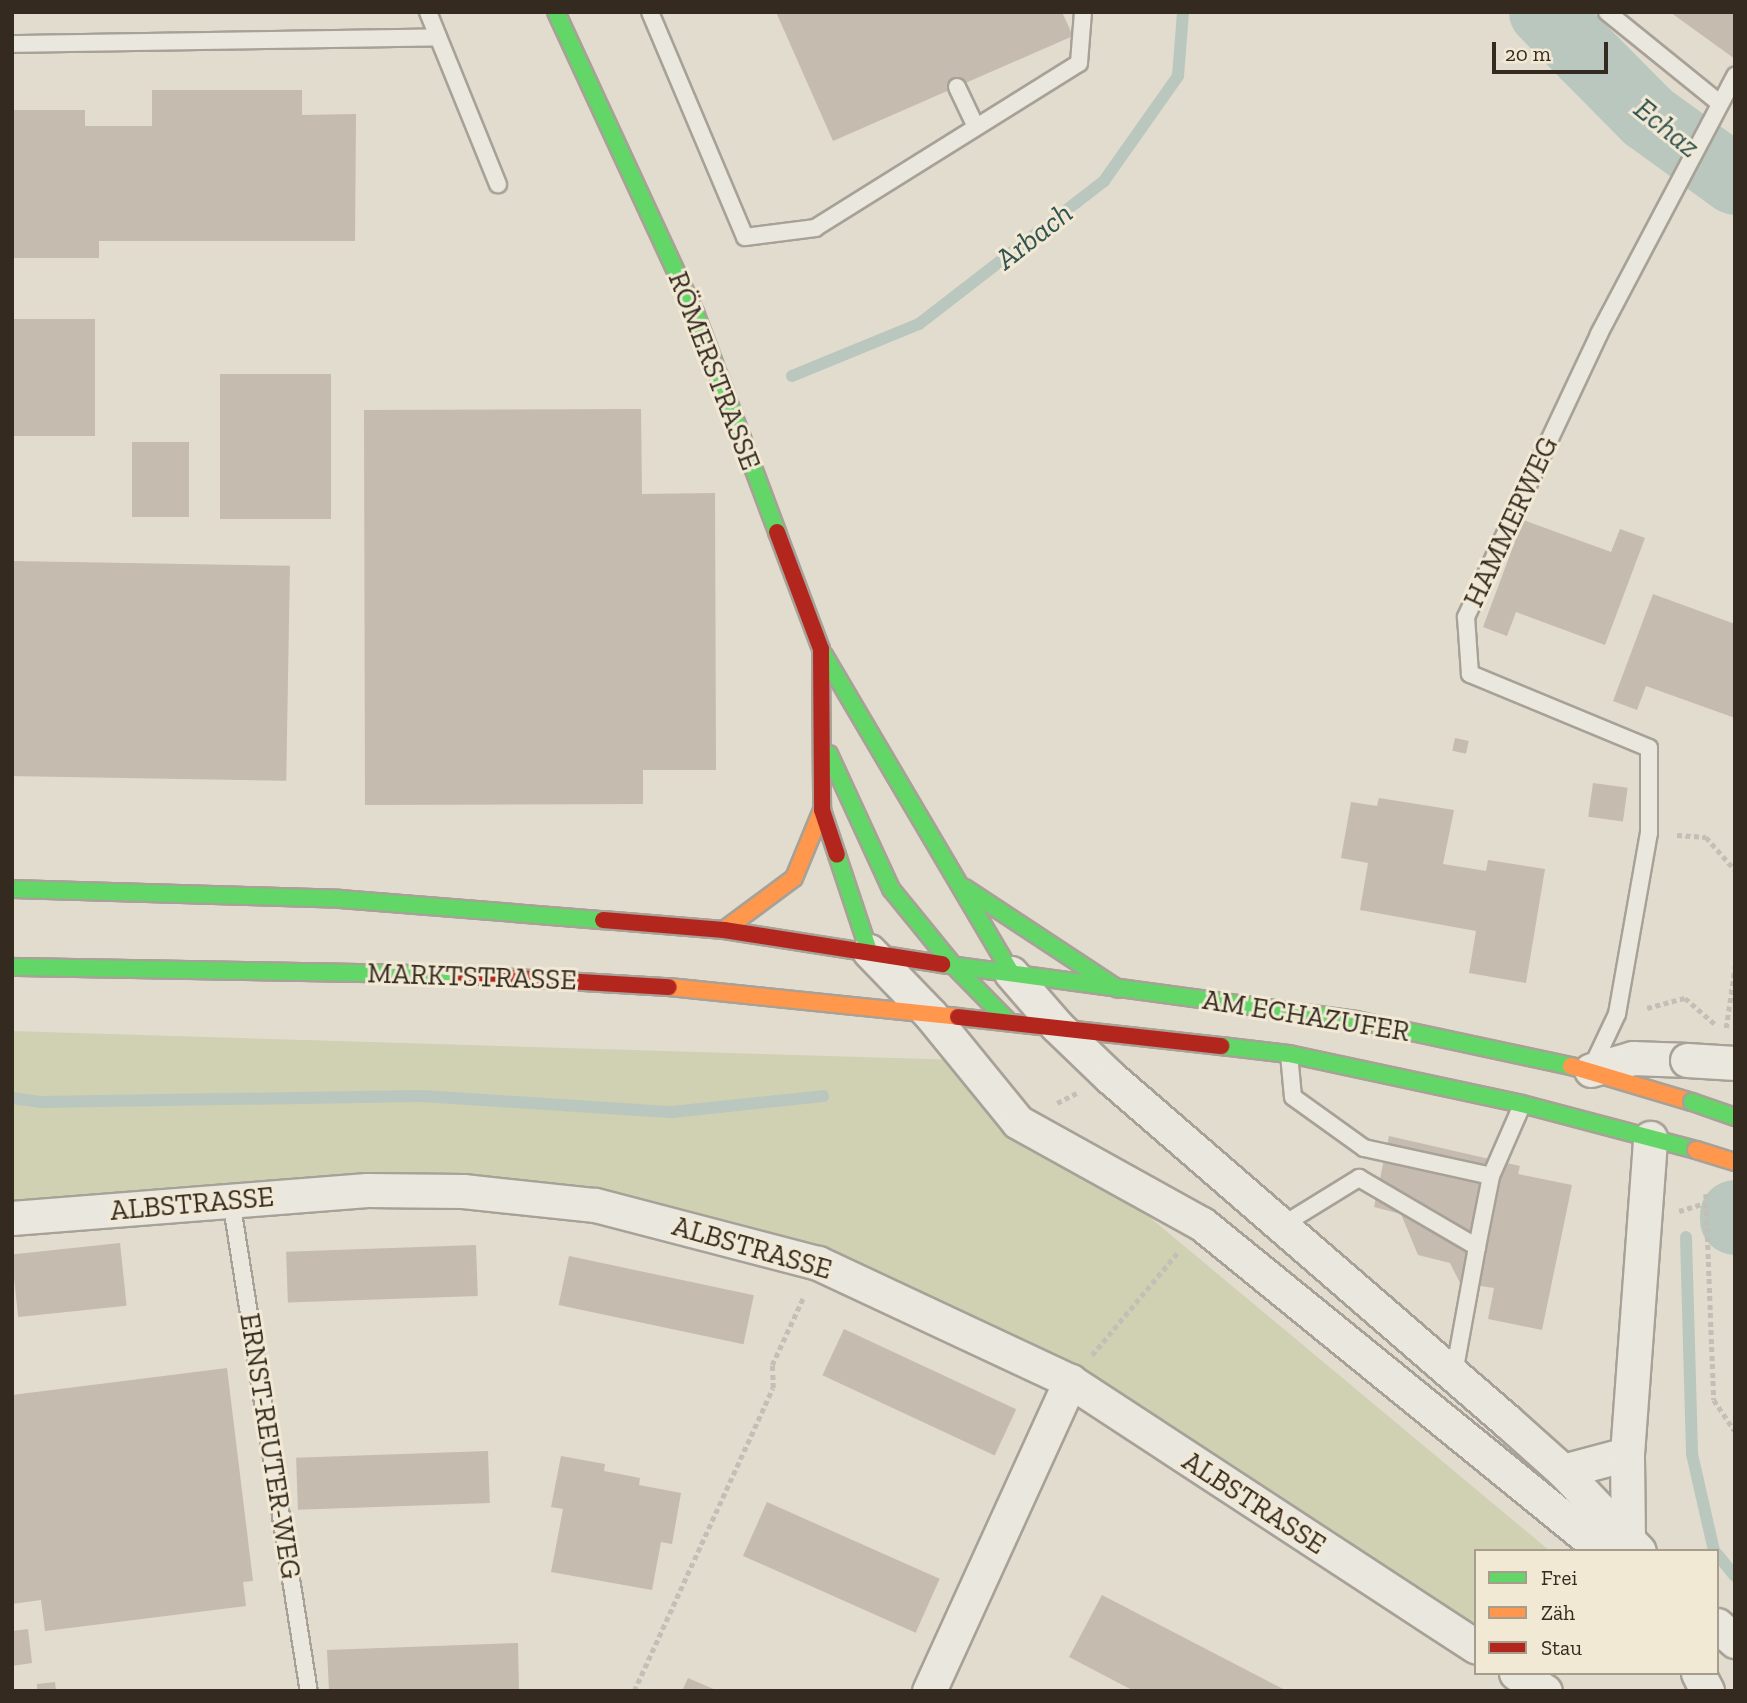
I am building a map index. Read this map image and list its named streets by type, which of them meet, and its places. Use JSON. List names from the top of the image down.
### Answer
{
  "streets": {
    "main road": ["RÖMERSTRASSE", "MARKTSTRASSE", "AM ECHAZUFER"],
    "street": ["ALBSTRASSE"],
    "lane": ["HAMMERWEG", "ERNST-REUTER-WEG"]
  },
  "crossings": [
    ["RÖMERSTRASSE", "AM ECHAZUFER"],
    ["HAMMERWEG", "AM ECHAZUFER"],
    ["MARKTSTRASSE", "AM ECHAZUFER"],
    ["ALBSTRASSE", "ERNST-REUTER-WEG"]
  ],
  "water": ["Echaz", "Arbach"],
  "legend": ["Frei", "Zäh", "Stau"],
  "scale_bar": "20 m"
}
